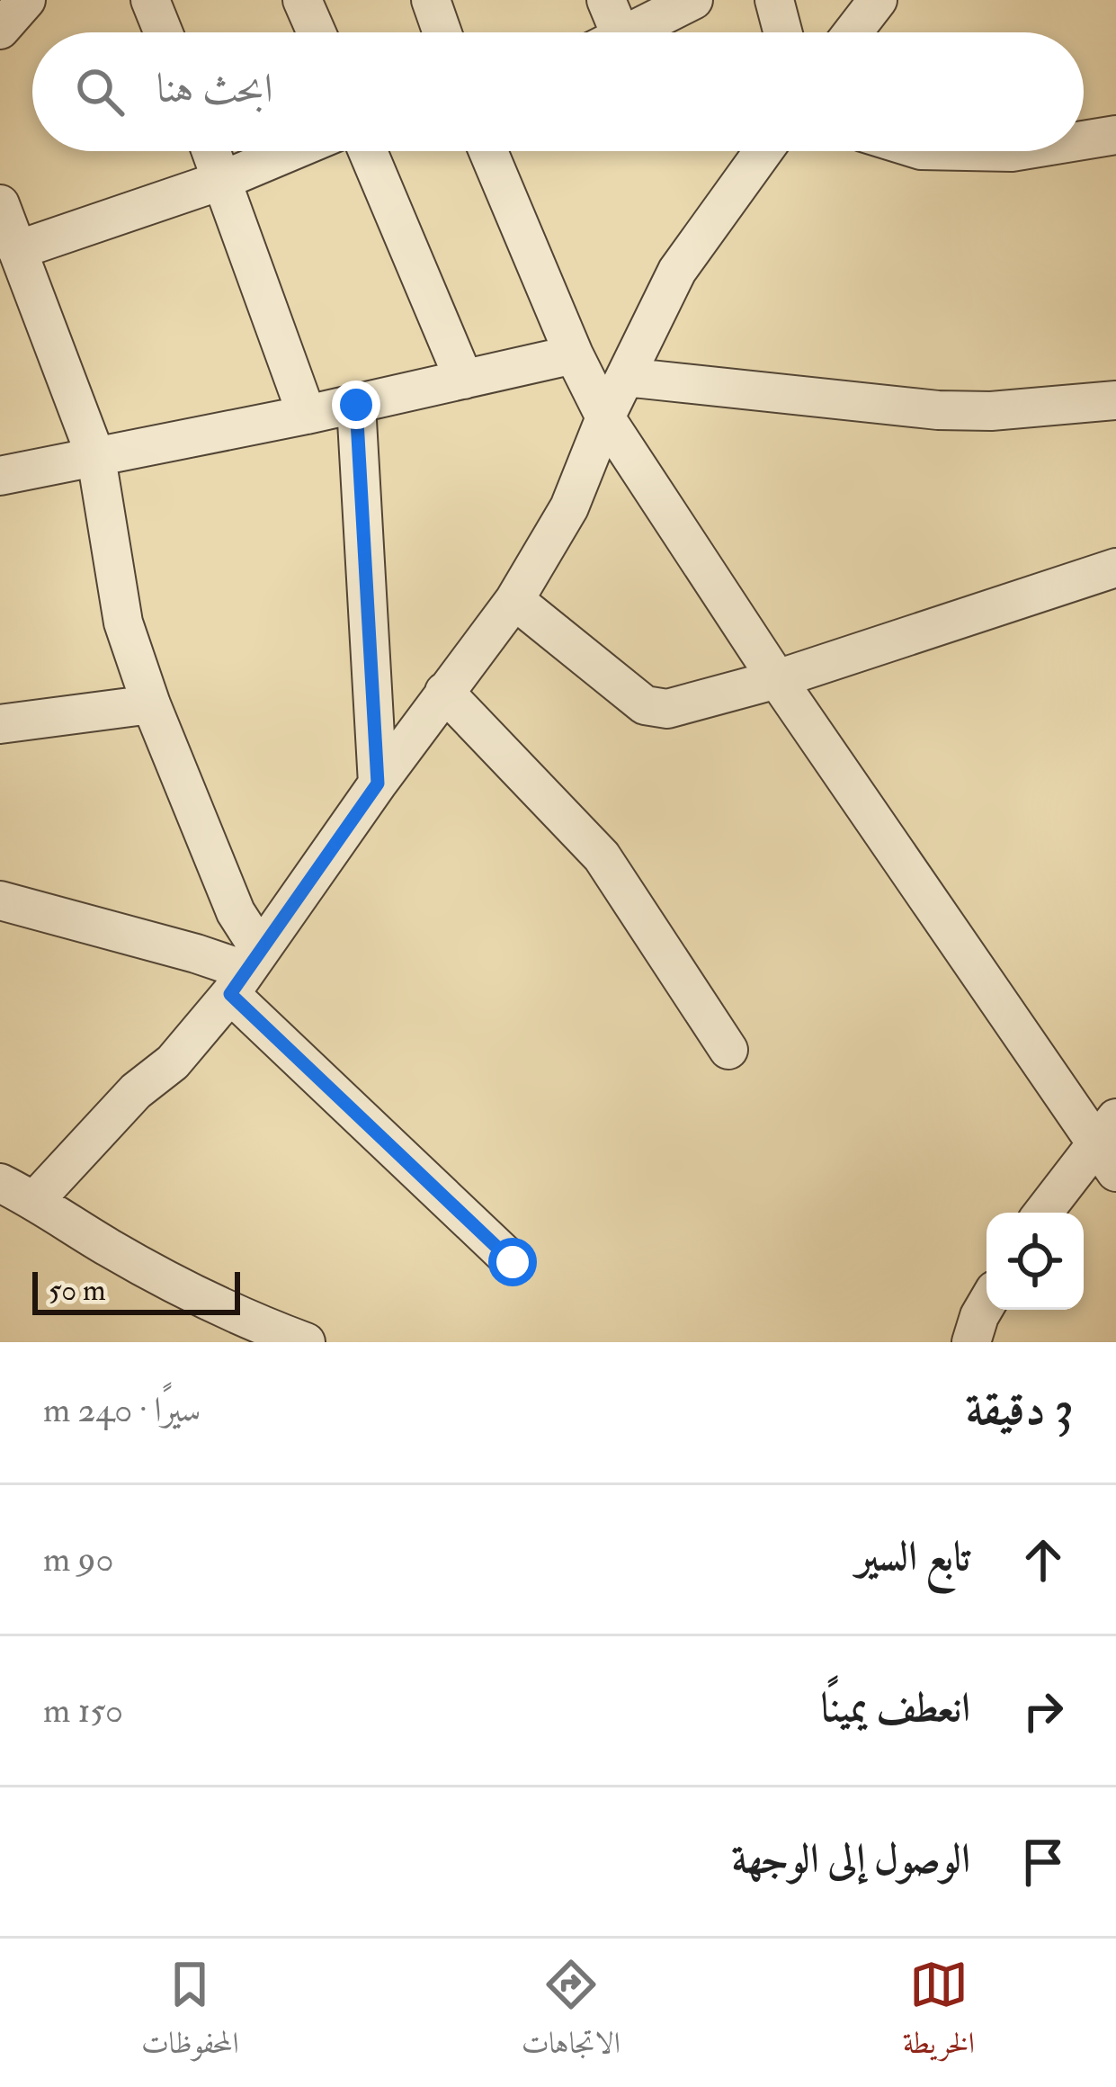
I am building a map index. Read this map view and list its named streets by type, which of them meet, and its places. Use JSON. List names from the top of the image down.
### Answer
{
  "scale_bar": "50 m",
  "page": {
    "search": "ابحث هنا",
    "scale": "50 m",
    "heading": ["3 دقيقة", "سيرًا · 240 m"],
    "list": [
      ["تابع السير", "90 m"],
      ["انعطف يمينًا", "150 m"],
      "الوصول إلى الوجهة"
    ],
    "nav": ["الخريطة", "الاتجاهات", "المحفوظات"]
  }
}
